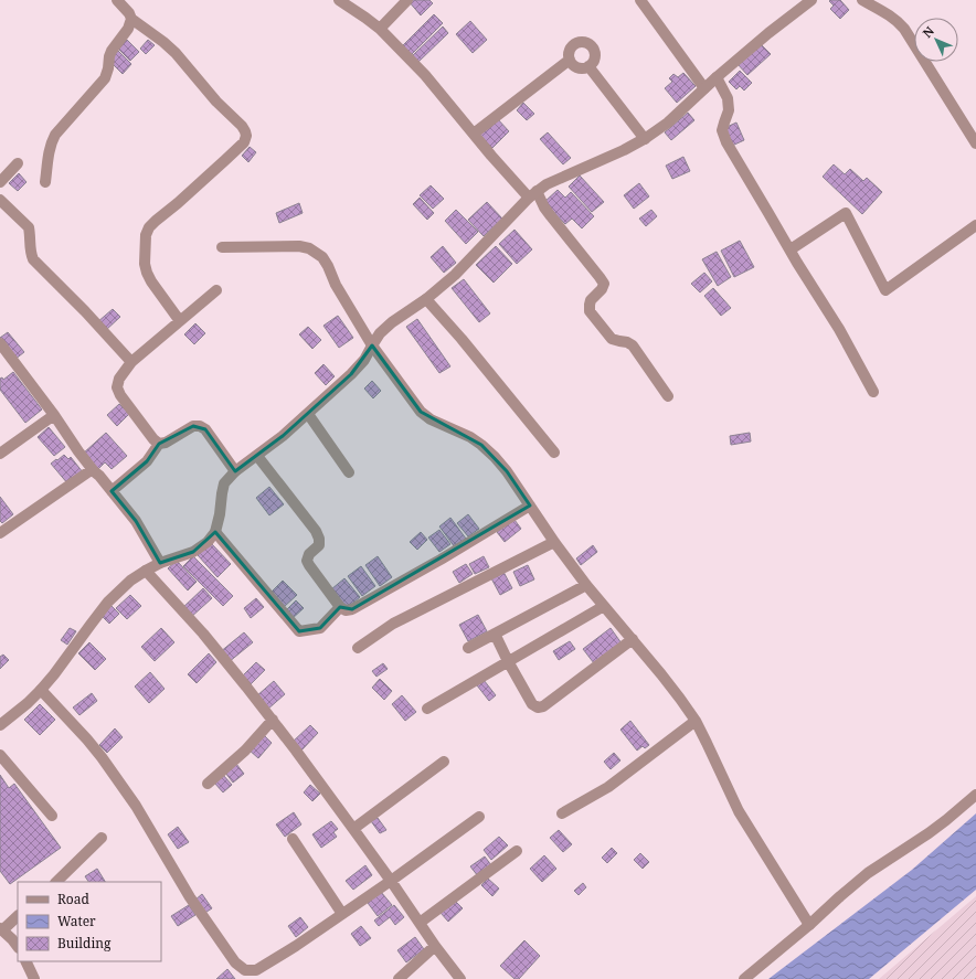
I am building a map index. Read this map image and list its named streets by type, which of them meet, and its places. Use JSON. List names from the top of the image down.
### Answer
{
  "legend": ["Road", "Water", "Building"],
  "north": "top left"
}
